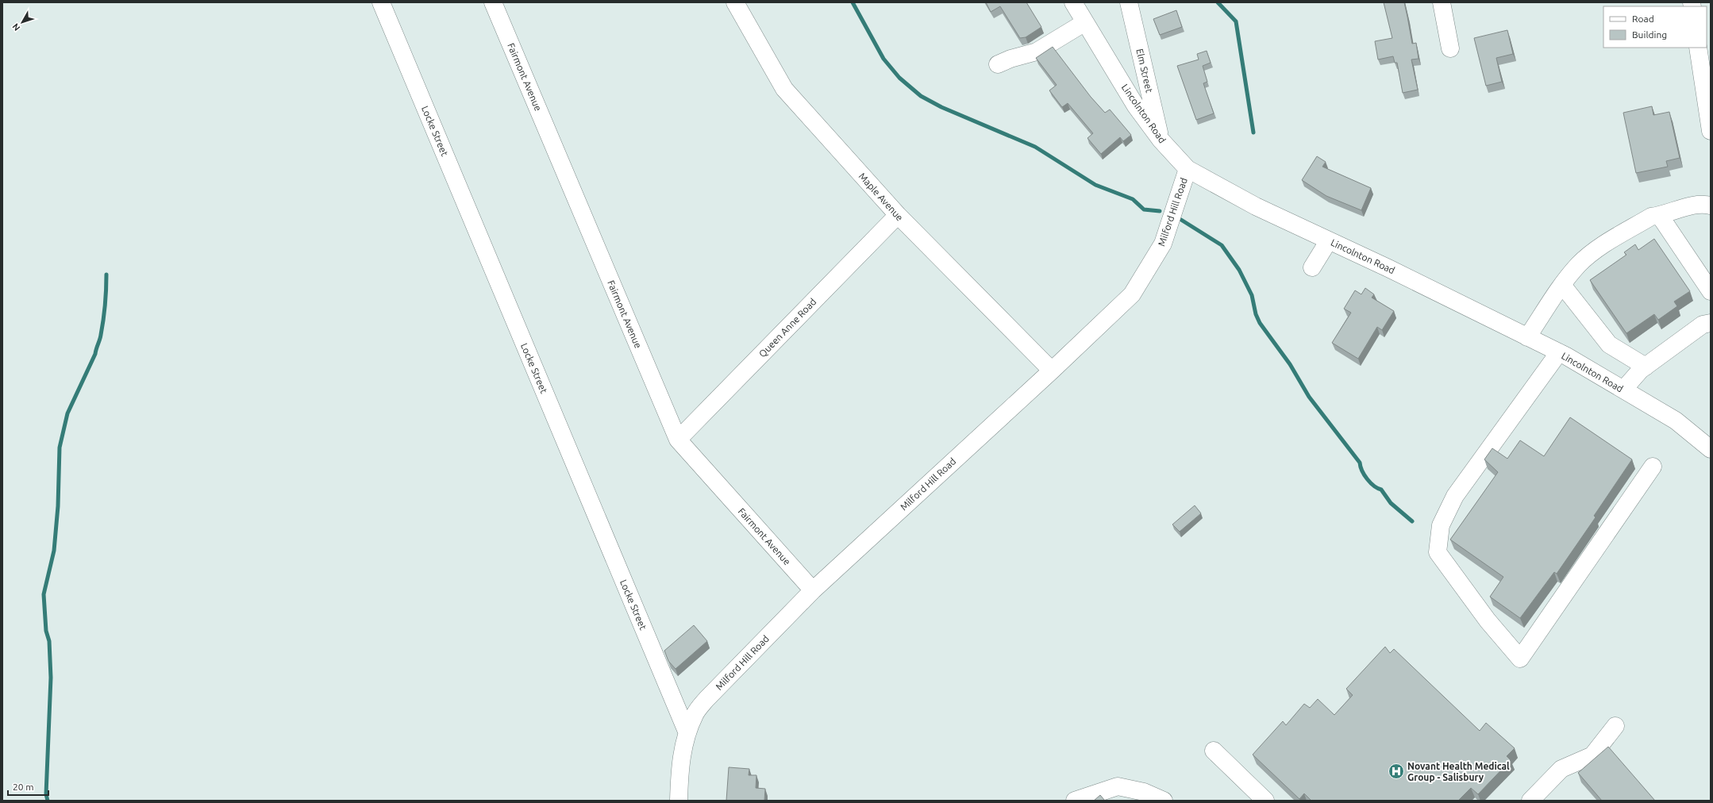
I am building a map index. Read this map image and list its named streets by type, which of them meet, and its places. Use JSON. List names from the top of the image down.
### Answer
{
  "streets": {
    "street": [
      "Elm Street",
      "Fairmont Avenue",
      "Lincolnton Road",
      "Locke Street",
      "Maple Avenue",
      "Milford Hill Road",
      "Queen Anne Road"
    ]
  },
  "crossings": [
    ["Elm Street", "Lincolnton Road"],
    ["Fairmont Avenue", "Milford Hill Road"],
    ["Fairmont Avenue", "Queen Anne Road"],
    ["Lincolnton Road", "Milford Hill Road"],
    ["Locke Street", "Milford Hill Road"],
    ["Maple Avenue", "Milford Hill Road"],
    ["Maple Avenue", "Queen Anne Road"]
  ],
  "places": {
    "hospital": ["Novant Health Medical Group - Salisbury"]
  },
  "legend": ["Road", "Building"],
  "scale_bar": "20 m",
  "north": "bottom left"
}
